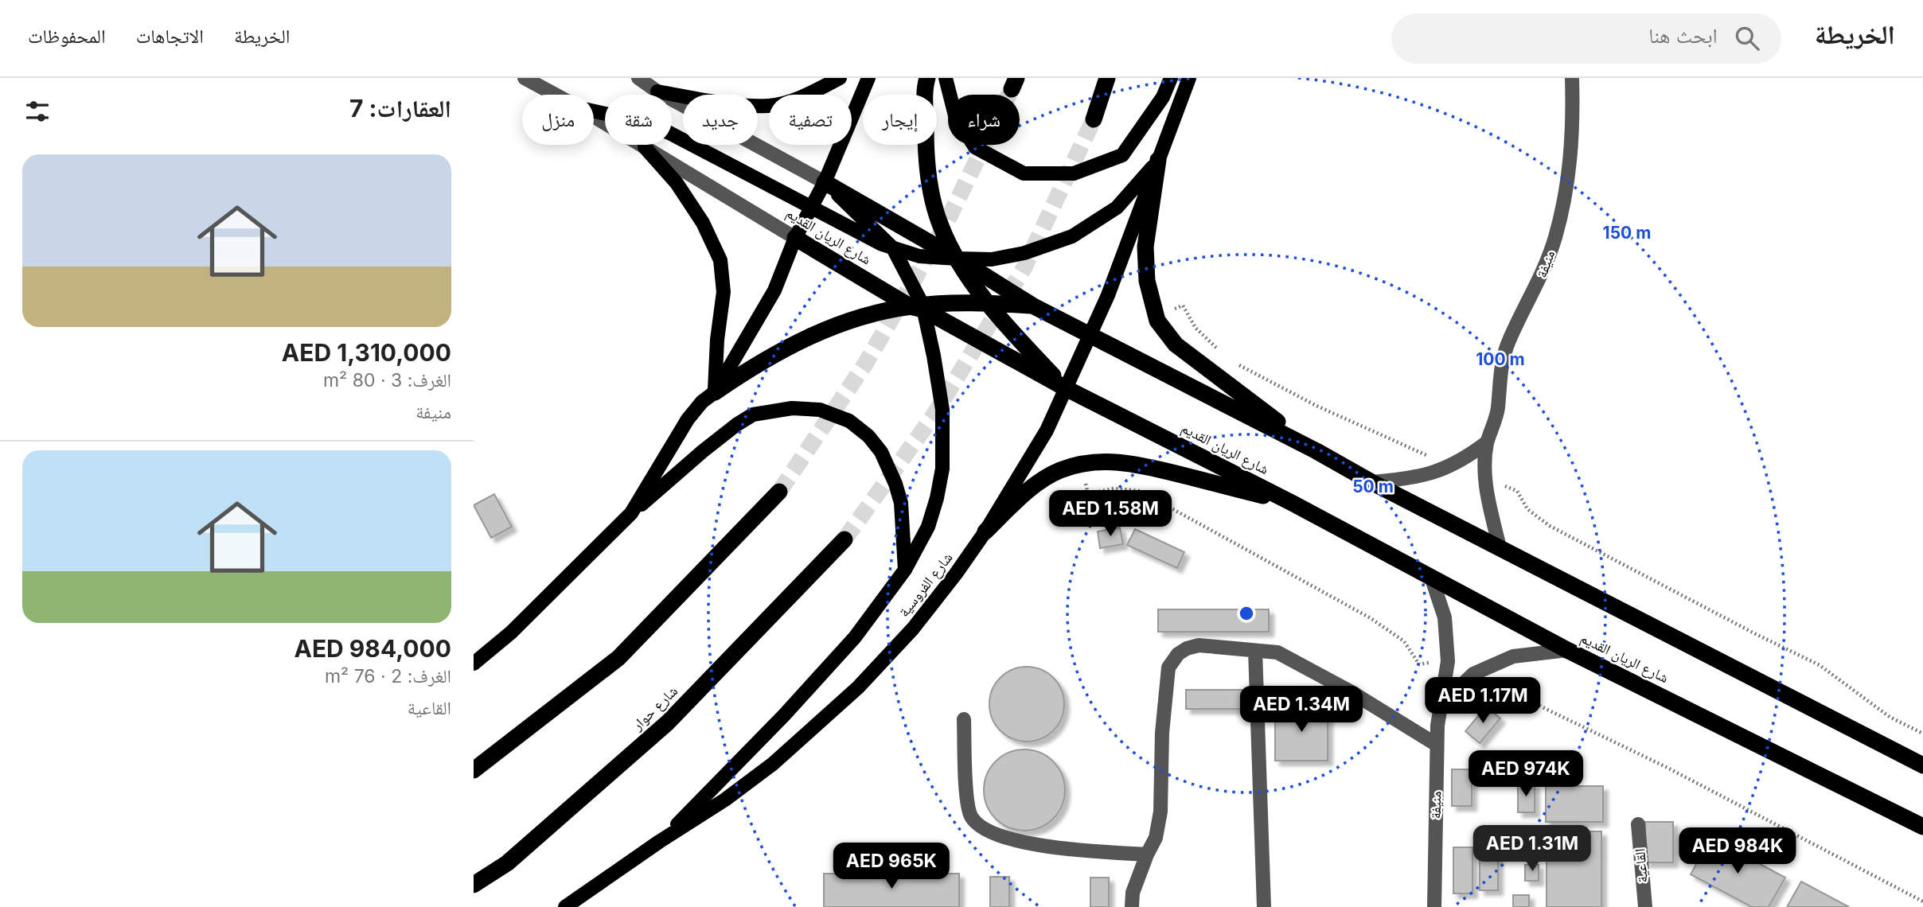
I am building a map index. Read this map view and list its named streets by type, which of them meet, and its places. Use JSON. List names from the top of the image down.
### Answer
{
  "streets": {
    "highway": ["شارع الريان القديم", "شارع حوار"],
    "main road": ["شارع الفروسية"],
    "street": ["منيفة", "القاعية"]
  },
  "crossings": [
    ["شارع الريان القديم", "منيفة"],
    ["شارع الريان القديم", "شارع الفروسية"]
  ],
  "page": {
    "header": "الخريطة",
    "search": "ابحث هنا",
    "nav": ["الخريطة", "الاتجاهات", "المحفوظات"],
    "heading": "العقارات: 7",
    "chip": [
      "شراء",
      "إيجار",
      "تصفية",
      "جديد",
      "شقة",
      "منزل"
    ],
    "list": [
      {
        "name": "AED 1,310,000",
        "note": "الغرف: 3 · 80 m² · منيفة"
      },
      {
        "name": "AED 984,000",
        "note": "الغرف: 2 · 76 m² · القاعية"
      }
    ],
    "price": [
      "AED 1.58M",
      "AED 1.17M",
      "AED 1.34M",
      "AED 974K",
      "AED 1.31M",
      "AED 984K",
      "AED 965K"
    ]
  },
  "rings": ["150 m", "100 m", "50 m"]
}
